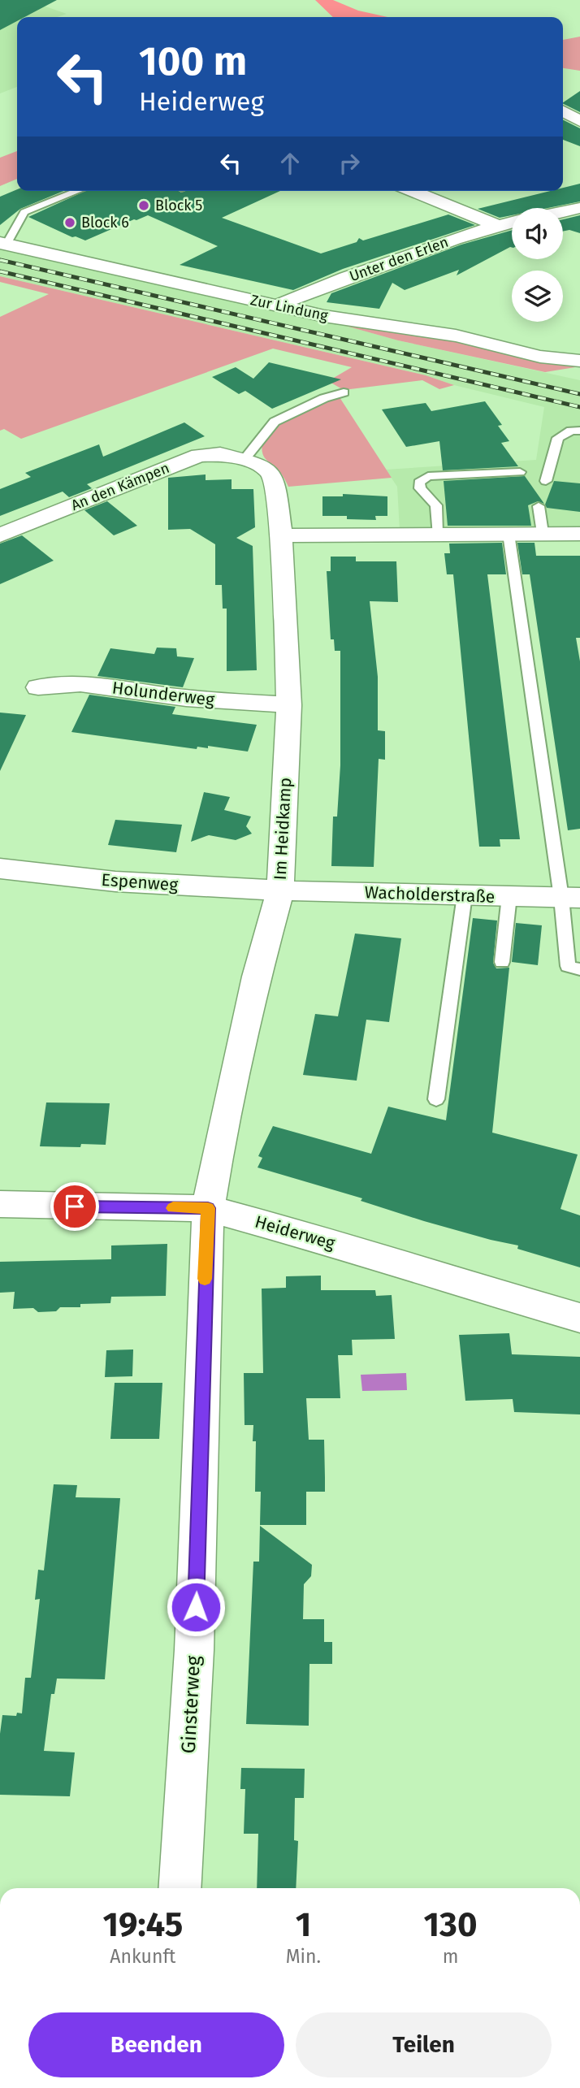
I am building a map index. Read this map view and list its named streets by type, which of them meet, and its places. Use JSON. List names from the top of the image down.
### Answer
{
  "streets": {
    "street": [
      "Unter den Erlen",
      "Zur Lindung",
      "An den Kämpen",
      "Holunderweg",
      "Im Heidkamp",
      "Espenweg",
      "Wacholderstraße",
      "Heiderweg",
      "Ginsterweg"
    ]
  },
  "crossings": [
    ["Unter den Erlen", "Zur Lindung"],
    ["An den Kämpen", "Im Heidkamp"],
    ["Holunderweg", "Im Heidkamp"],
    ["Im Heidkamp", "Espenweg"],
    ["Im Heidkamp", "Wacholderstraße"],
    ["Im Heidkamp", "Heiderweg"],
    ["Im Heidkamp", "Ginsterweg"],
    ["Espenweg", "Wacholderstraße"],
    ["Heiderweg", "Ginsterweg"]
  ],
  "places": ["Block 5", "Block 6"],
  "page": {
    "turn": ["100 m", "Heiderweg"],
    "eta": [
      "19:45",
      "Ankunft",
      "1",
      "Min.",
      "130",
      "m"
    ],
    "buttons": ["Beenden", "Teilen"]
  }
}
